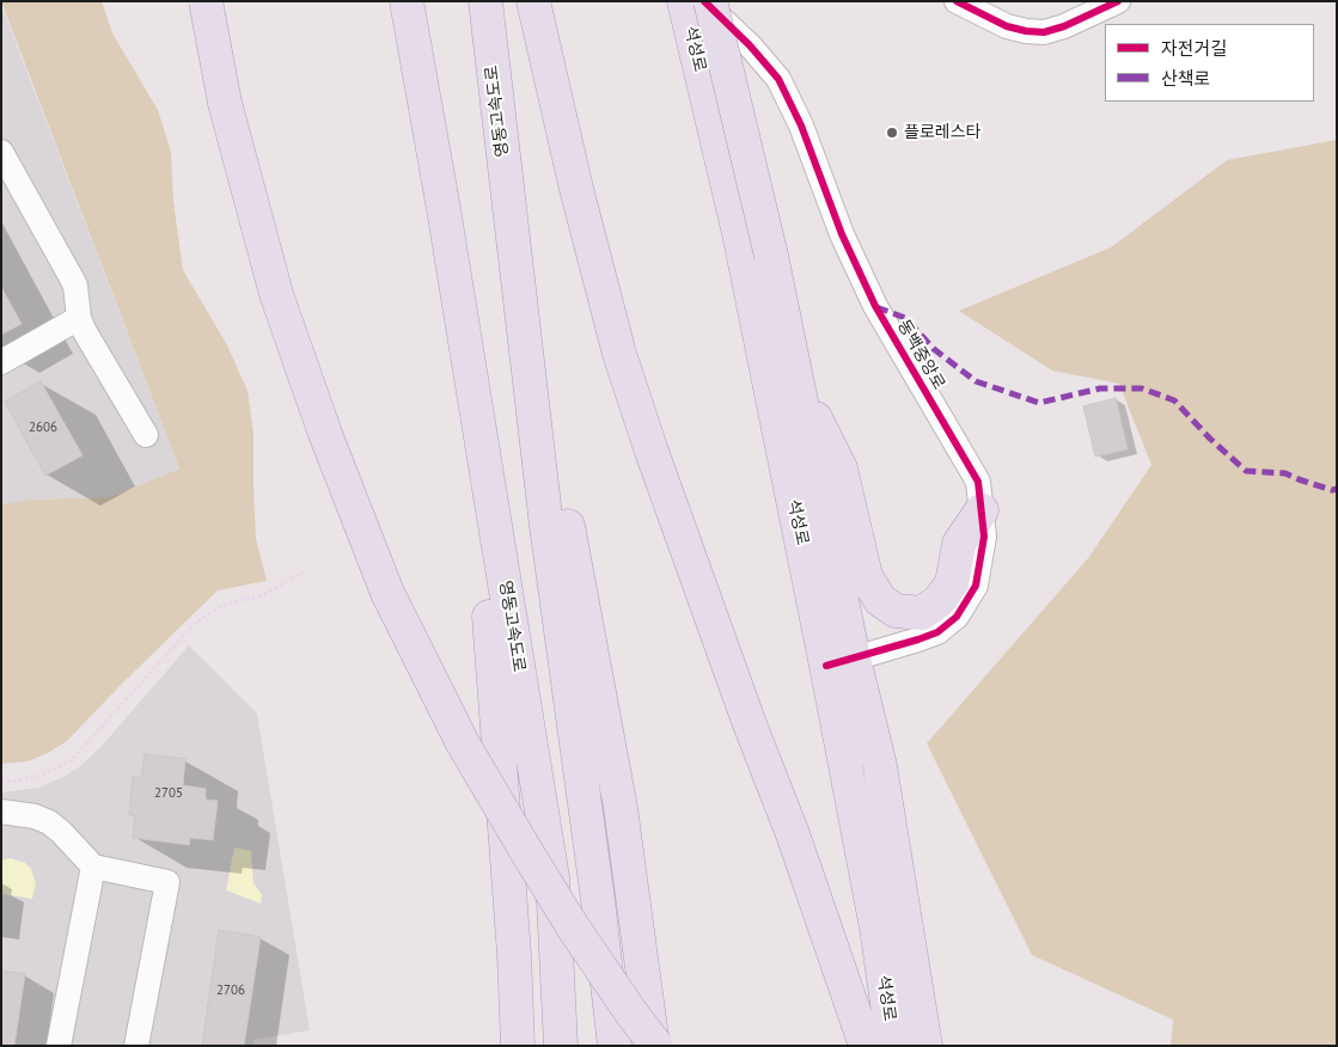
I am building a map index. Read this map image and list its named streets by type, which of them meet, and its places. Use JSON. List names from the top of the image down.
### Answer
{
  "streets": {
    "highway": ["석성로", "영동고속도로"],
    "street": ["동백중앙로"]
  },
  "crossings": [
    ["석성로", "동백중앙로"]
  ],
  "places": ["플로레스타"],
  "house_numbers": ["2606", "2705", "2706"],
  "legend": ["자전거길", "산책로"]
}
